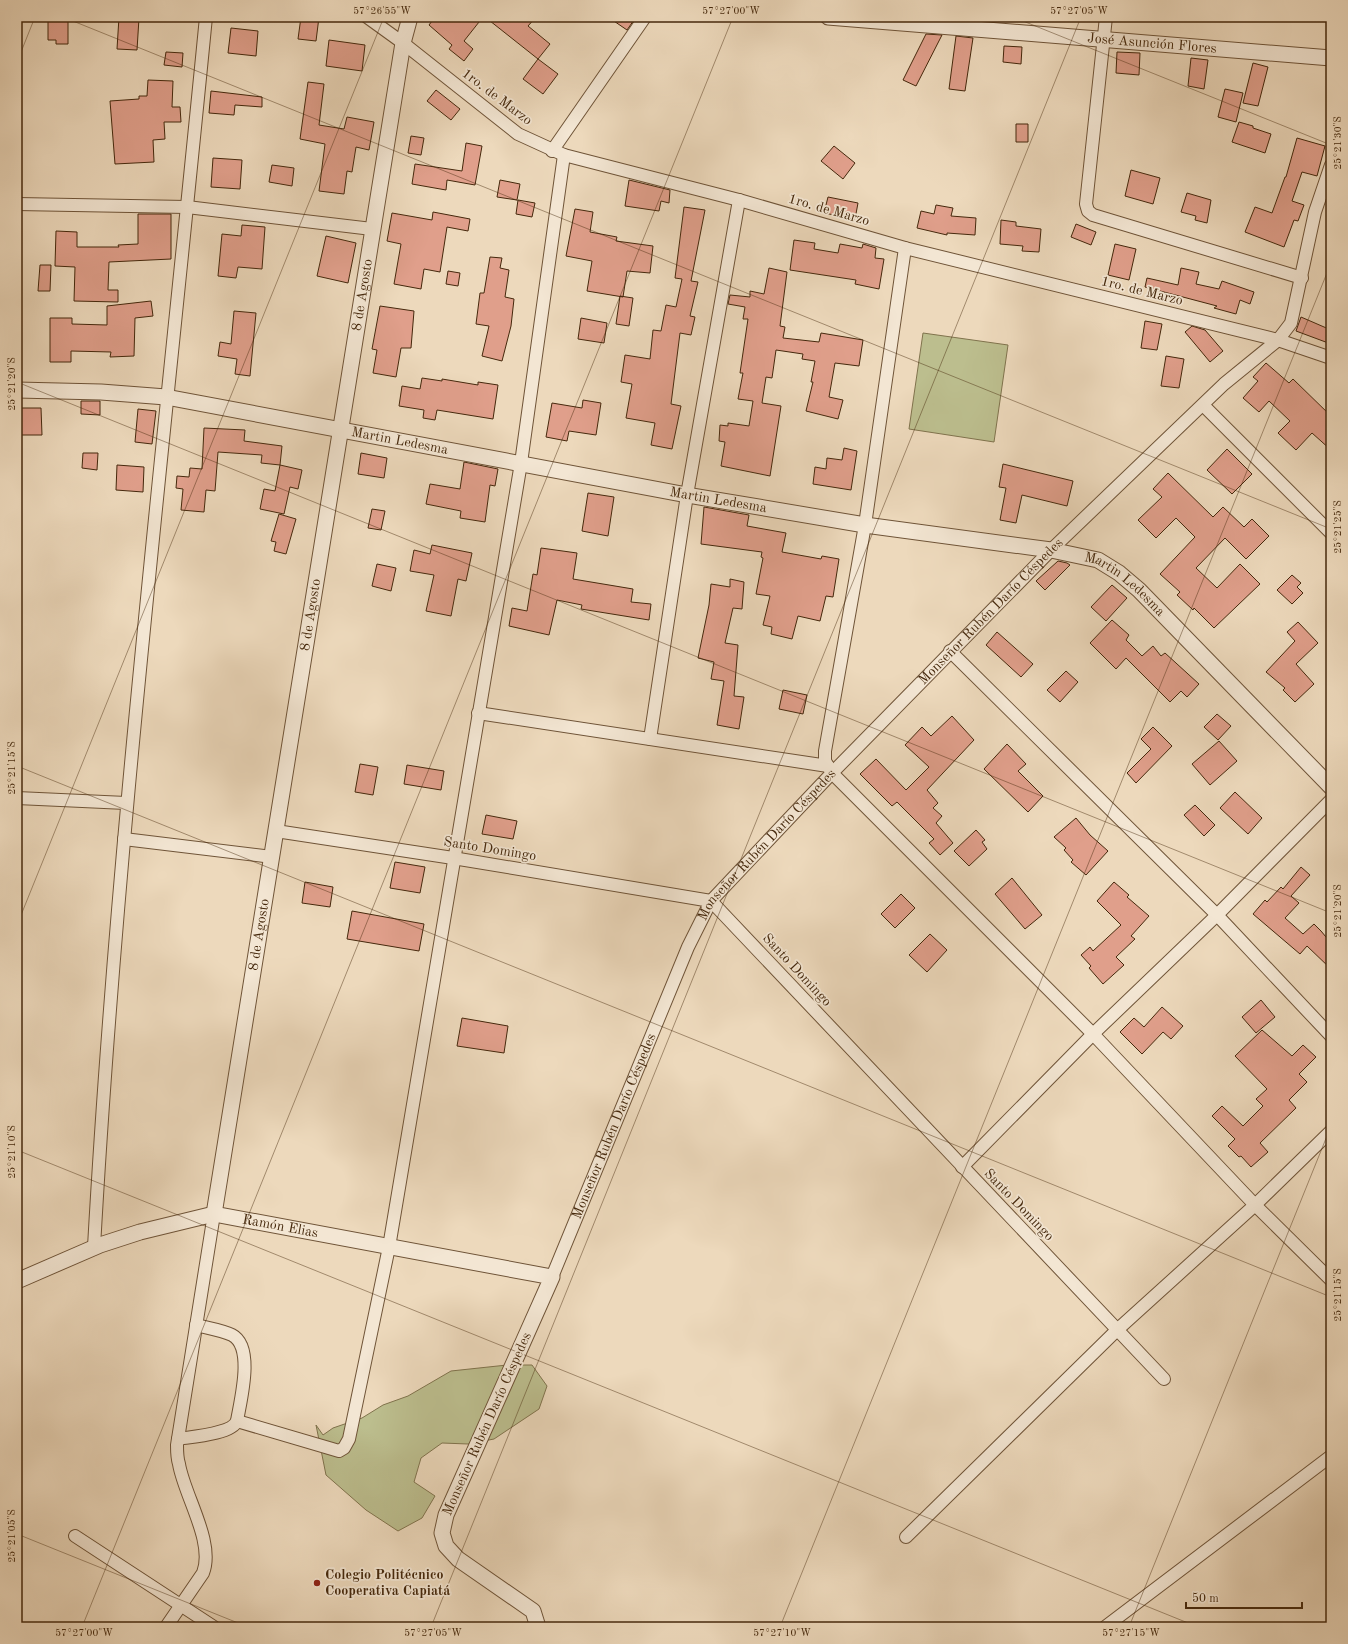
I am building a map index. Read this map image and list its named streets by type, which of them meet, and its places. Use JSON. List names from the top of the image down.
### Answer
{
  "streets": {
    "street": [
      "José Asunción Flores",
      "1ro. de Marzo",
      "8 de Agosto",
      "Martin Ledesma",
      "Monseñor Rubén Darío Céspedes",
      "Santo Domingo",
      "Ramón Elias"
    ]
  },
  "crossings": [
    ["1ro. de Marzo", "8 de Agosto"],
    ["1ro. de Marzo", "Monseñor Rubén Darío Céspedes"],
    ["8 de Agosto", "Martin Ledesma"],
    ["8 de Agosto", "Santo Domingo"],
    ["8 de Agosto", "Ramón Elias"],
    ["Martin Ledesma", "Monseñor Rubén Darío Céspedes"],
    ["Monseñor Rubén Darío Céspedes", "Santo Domingo"],
    ["Monseñor Rubén Darío Céspedes", "Ramón Elias"]
  ],
  "places": ["Colegio Politécnico Cooperativa Capiatá"],
  "scale_bar": "50 m",
  "coordinates": [
    "57°26'55\"W",
    "57°27'00\"W",
    "57°27'05\"W",
    "25°21'30\"S",
    "25°21'20\"S",
    "25°21'25\"S",
    "25°21'15\"S",
    "25°21'10\"S",
    "25°21'05\"S",
    "57°27'10\"W",
    "57°27'15\"W"
  ]
}
